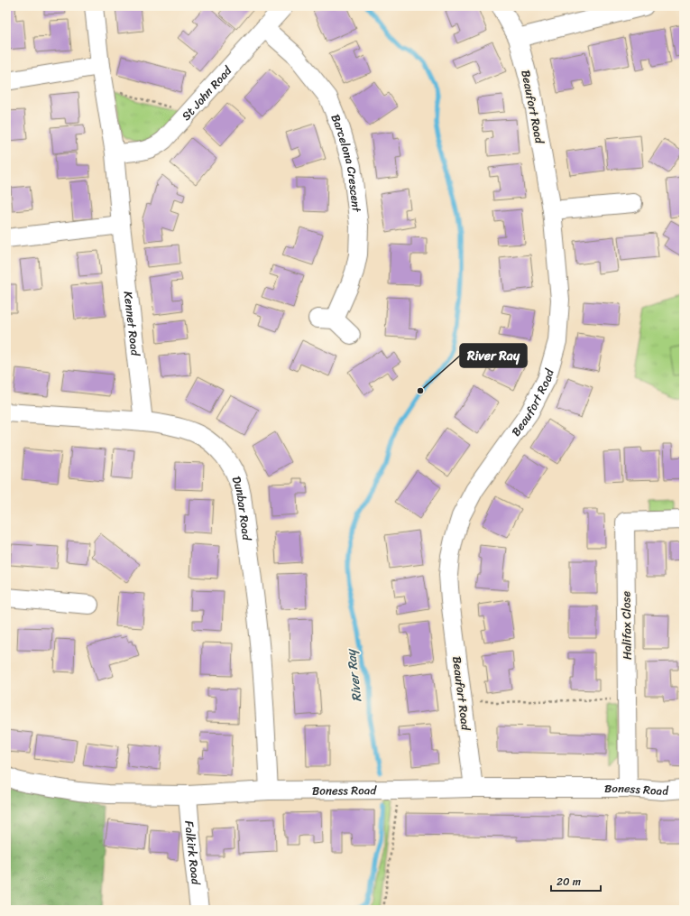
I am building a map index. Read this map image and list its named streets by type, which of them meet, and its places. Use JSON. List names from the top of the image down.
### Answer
{
  "streets": {
    "street": [
      "St John Road",
      "Beaufort Road",
      "Barcelona Crescent",
      "Kennet Road",
      "Dunbar Road",
      "Halifax Close",
      "Boness Road",
      "Falkirk Road"
    ]
  },
  "crossings": [
    ["St John Road", "Barcelona Crescent"],
    ["St John Road", "Kennet Road"],
    ["Beaufort Road", "Boness Road"],
    ["Kennet Road", "Dunbar Road"],
    ["Dunbar Road", "Boness Road"],
    ["Halifax Close", "Boness Road"],
    ["Boness Road", "Falkirk Road"]
  ],
  "water": ["River Ray"],
  "places": ["River Ray"],
  "scale_bar": "20 m"
}
